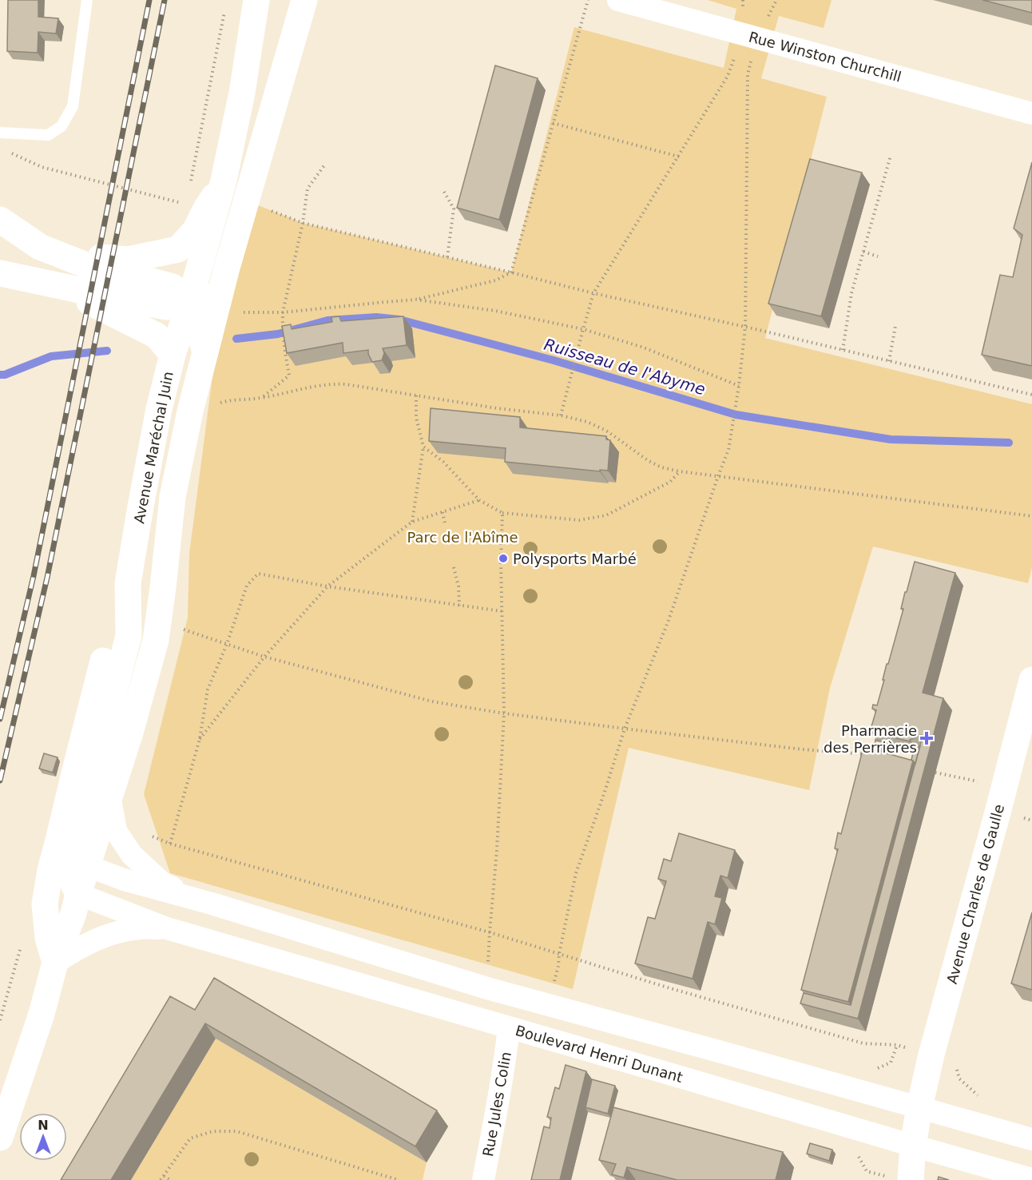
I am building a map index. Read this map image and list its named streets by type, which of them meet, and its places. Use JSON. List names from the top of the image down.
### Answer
{
  "streets": {
    "main road": ["Avenue Maréchal Juin", "Avenue Charles de Gaulle"],
    "street": ["Rue Winston Churchill", "Boulevard Henri Dunant", "Rue Jules Colin"]
  },
  "crossings": [
    ["Avenue Maréchal Juin", "Boulevard Henri Dunant"],
    ["Avenue Charles de Gaulle", "Boulevard Henri Dunant"],
    ["Boulevard Henri Dunant", "Rue Jules Colin"]
  ],
  "water": ["Ruisseau de l'Abyme"],
  "parks": ["Parc de l'Abîme"],
  "places": {
    "other": ["Polysports Marbé"],
    "health": ["Pharmacie des Perrières"]
  },
  "north": "top"
}
